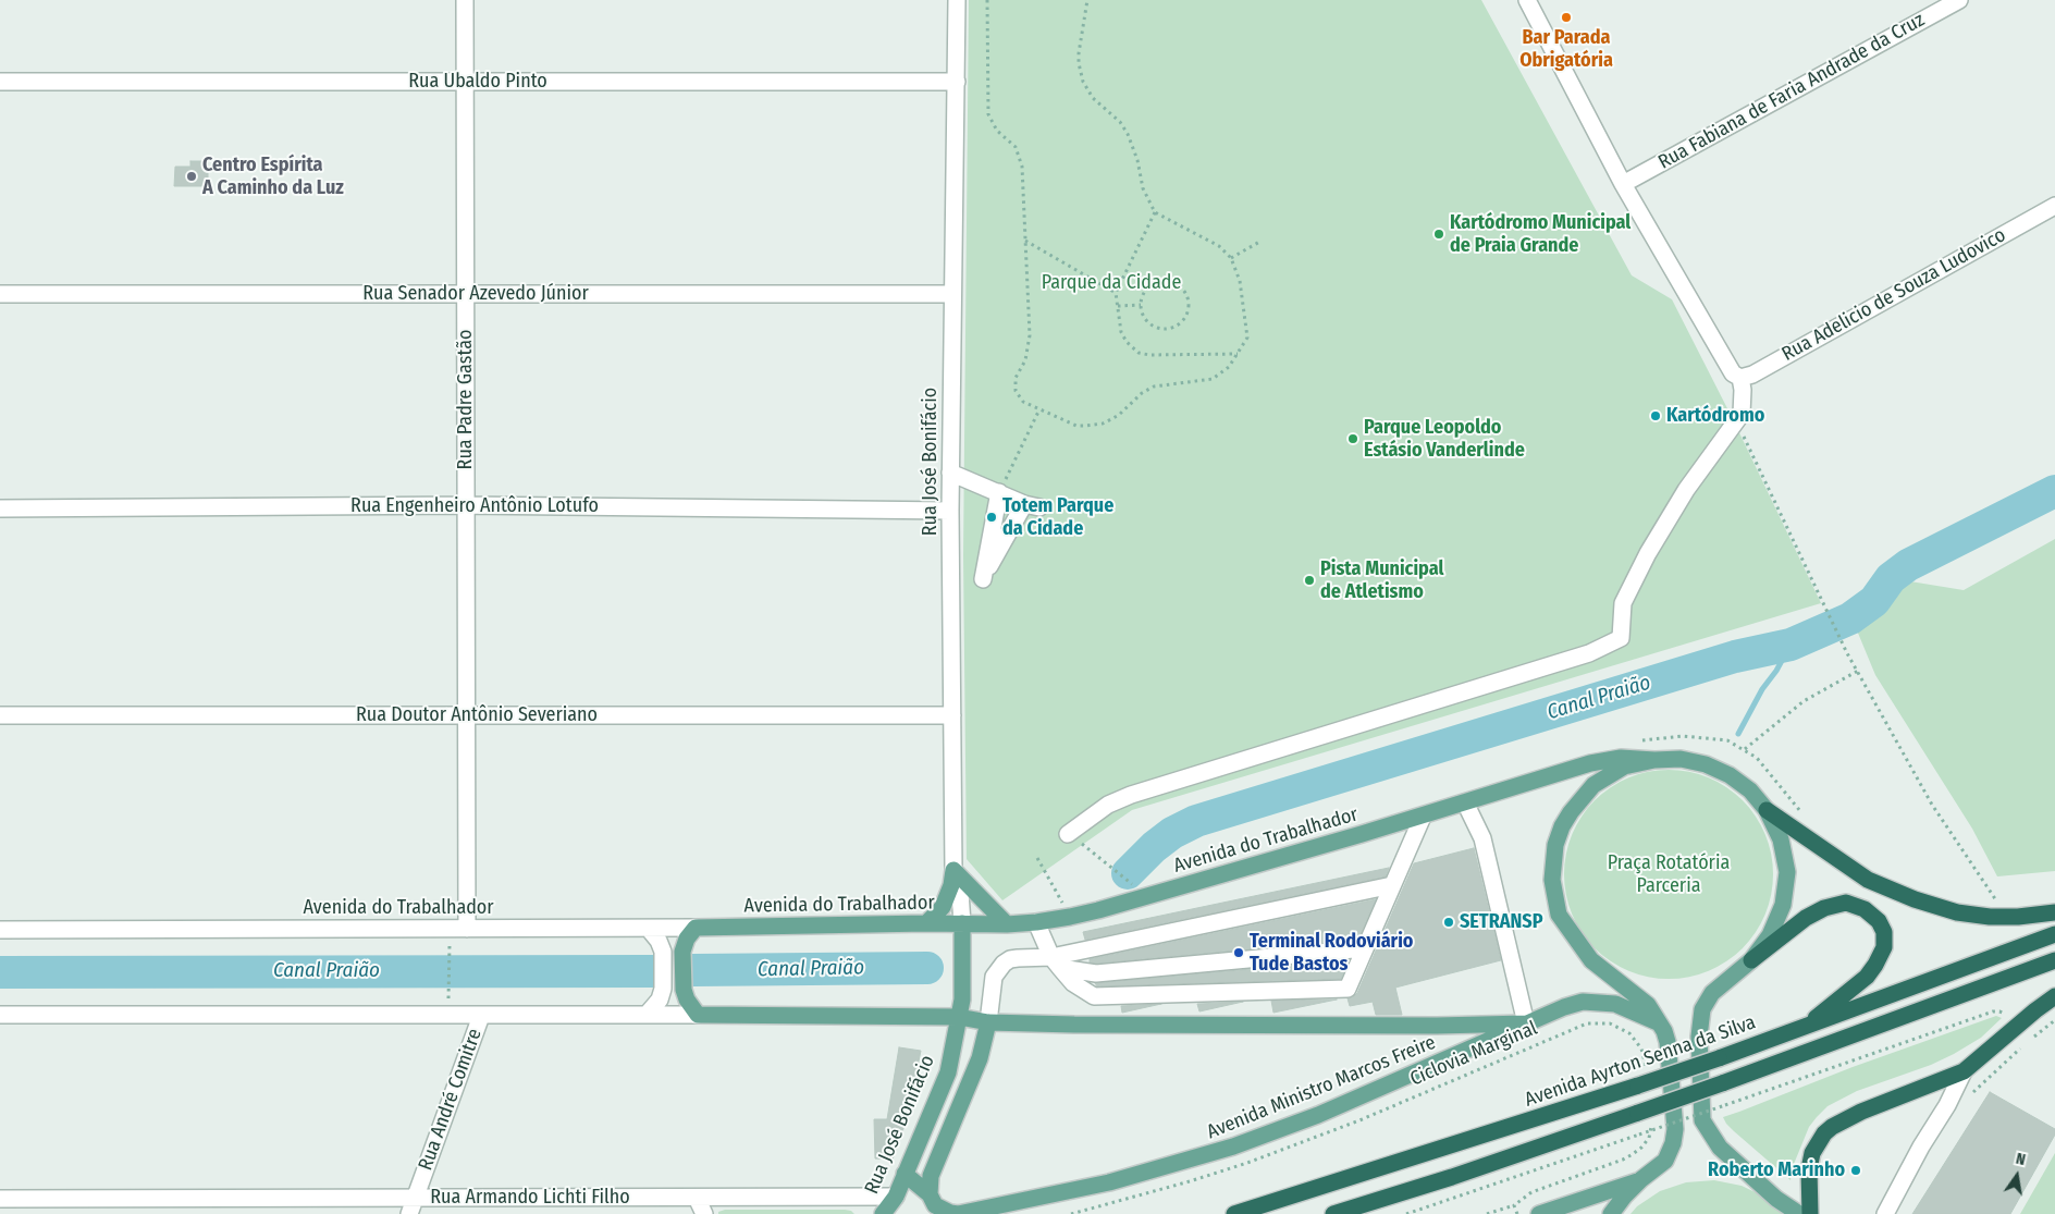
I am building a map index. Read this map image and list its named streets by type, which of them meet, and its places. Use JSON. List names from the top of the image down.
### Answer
{
  "streets": {
    "highway": ["Avenida Ayrton Senna da Silva"],
    "main road": ["Rua José Bonifácio", "Avenida do Trabalhador", "Avenida Ministro Marcos Freire"],
    "street": [
      "Rua Ubaldo Pinto",
      "Rua Fabiana de Faria Andrade da Cruz",
      "Rua Senador Azevedo Júnior",
      "Rua Adelicio de Souza Ludovico",
      "Rua Padre Gastão",
      "Rua Engenheiro Antônio Lotufo",
      "Rua Doutor Antônio Severiano",
      "Rua André Comitre",
      "Rua Armando Lichti Filho"
    ],
    "path": ["Ciclovia Marginal"]
  },
  "crossings": [
    ["Rua Ubaldo Pinto", "Rua Padre Gastão"],
    ["Rua Ubaldo Pinto", "Rua José Bonifácio"],
    ["Rua Senador Azevedo Júnior", "Rua Padre Gastão"],
    ["Rua Senador Azevedo Júnior", "Rua José Bonifácio"],
    ["Rua Padre Gastão", "Rua Engenheiro Antônio Lotufo"],
    ["Rua Padre Gastão", "Rua Doutor Antônio Severiano"],
    ["Rua Padre Gastão", "Avenida do Trabalhador"],
    ["Rua José Bonifácio", "Rua Engenheiro Antônio Lotufo"],
    ["Rua José Bonifácio", "Rua Doutor Antônio Severiano"],
    ["Rua José Bonifácio", "Avenida do Trabalhador"],
    ["Rua José Bonifácio", "Rua Armando Lichti Filho"],
    ["Rua André Comitre", "Rua Armando Lichti Filho"]
  ],
  "water": ["Canal Praião"],
  "parks": ["Parque da Cidade", "Praça Rotatória Parceria"],
  "places": [
    "Bar Parada Obrigatória",
    "Centro Espírita A Caminho da Luz",
    "Kartódromo Municipal de Praia Grande",
    "Kartódromo",
    "Parque Leopoldo Estásio Vanderlinde",
    "Totem Parque da Cidade",
    "Pista Municipal de Atletismo",
    "SETRANSP",
    "Terminal Rodoviário Tude Bastos",
    "Roberto Marinho"
  ],
  "north": "top"
}
